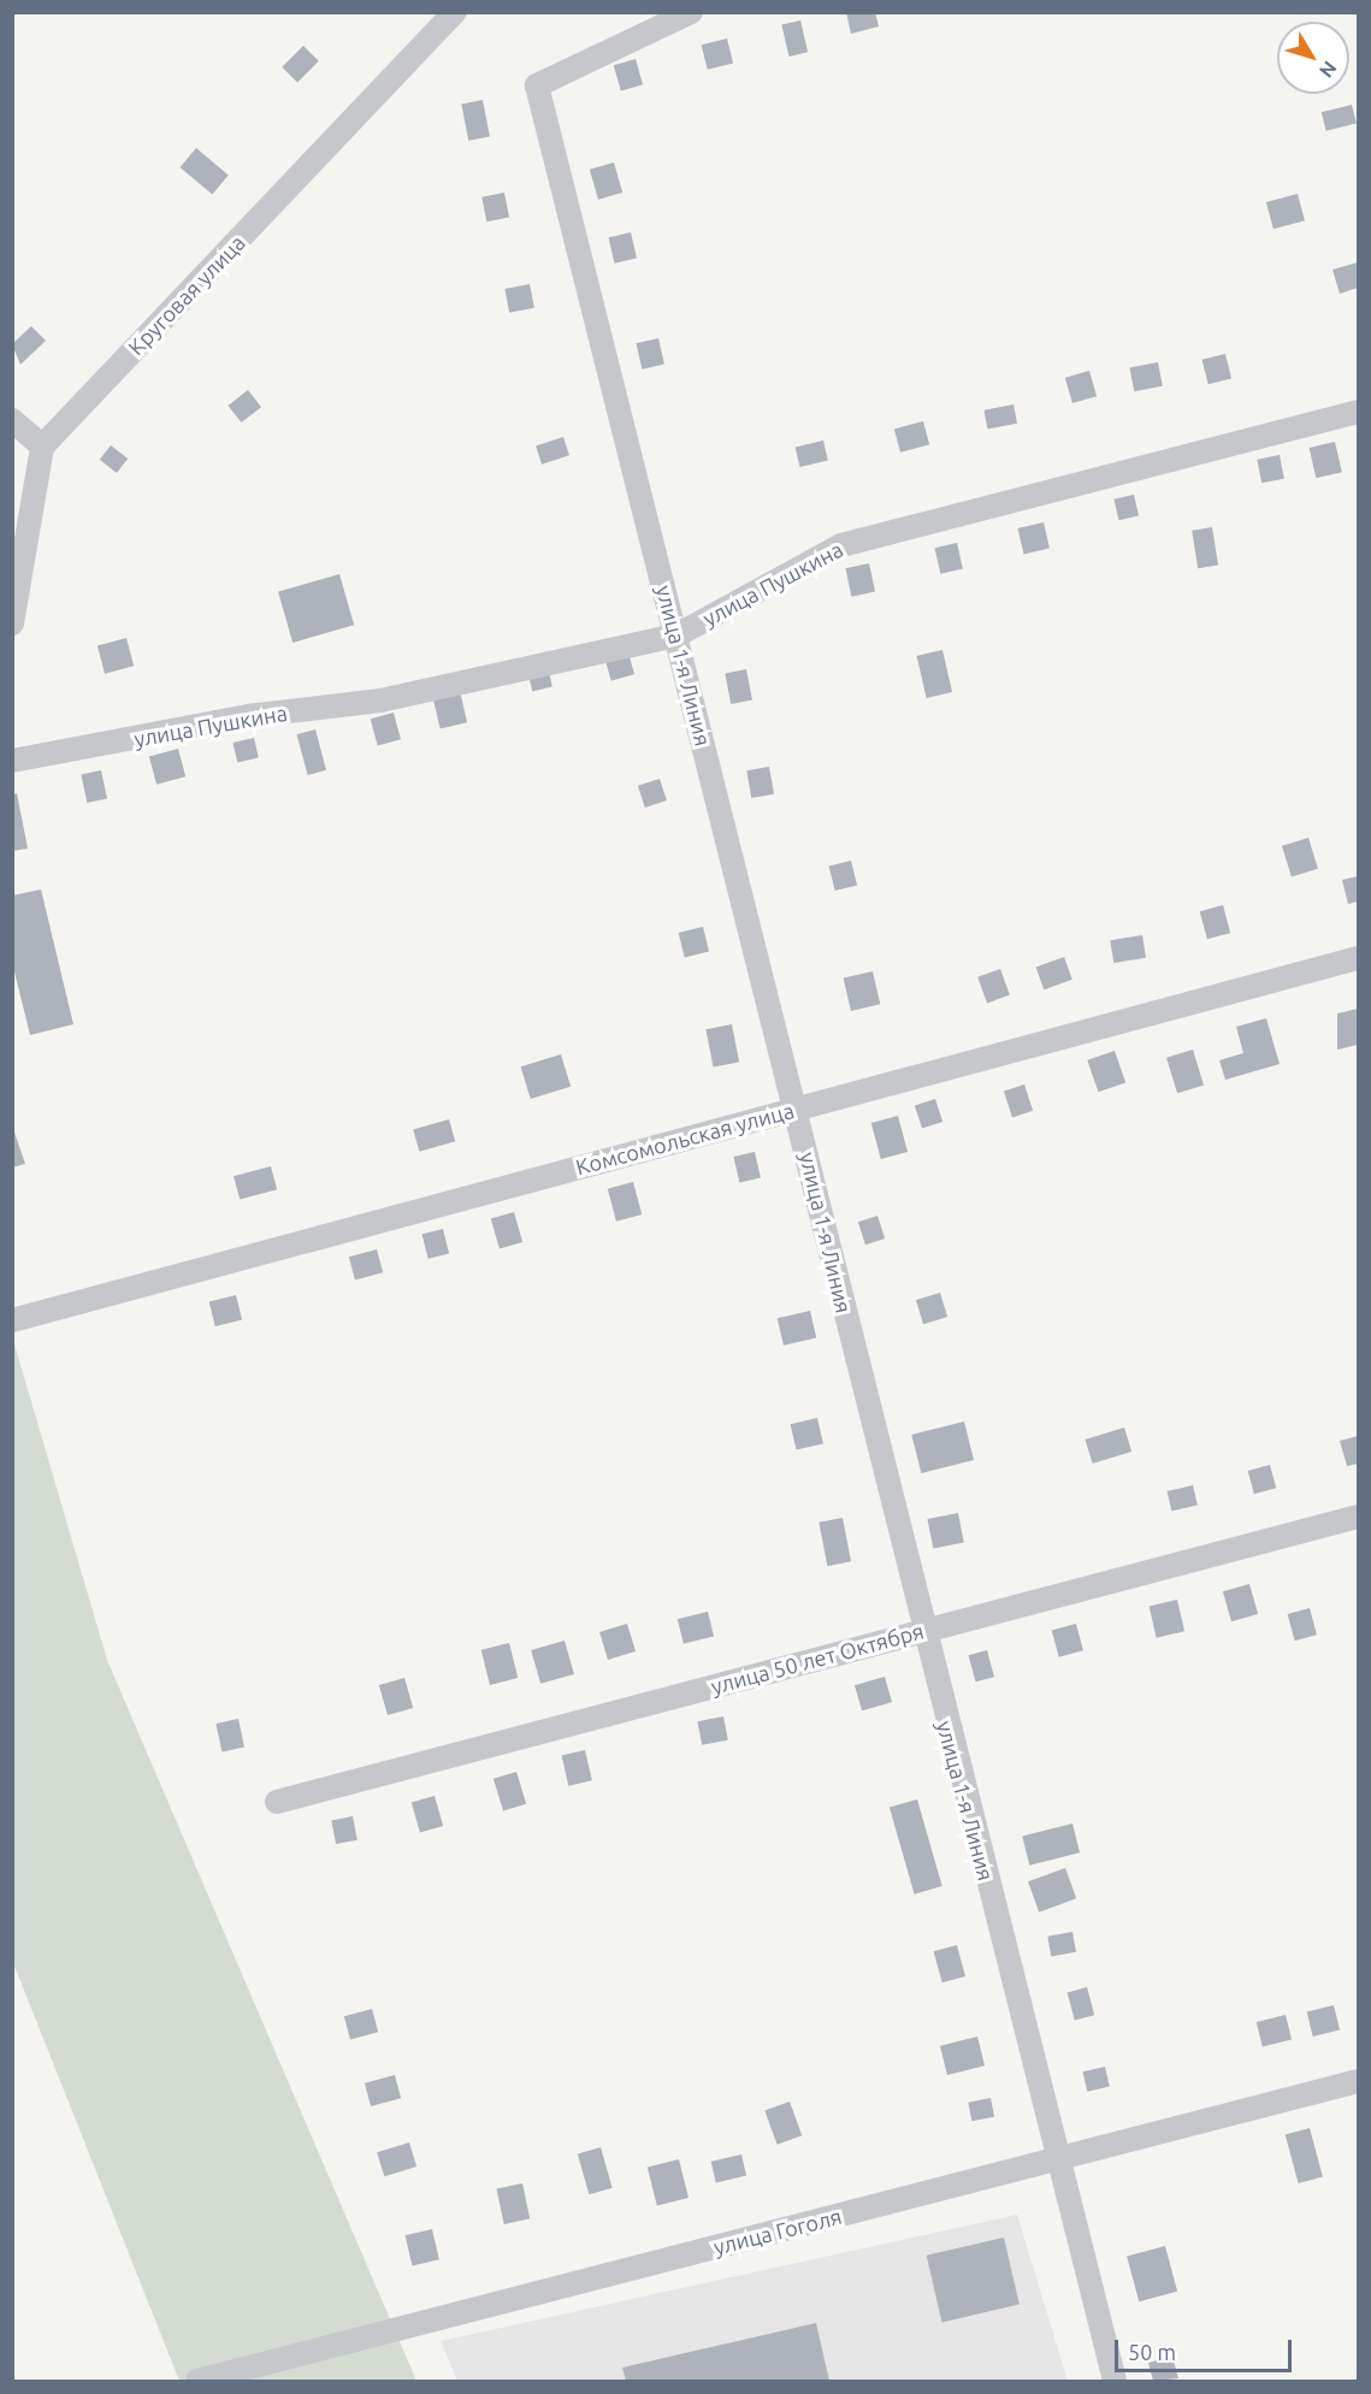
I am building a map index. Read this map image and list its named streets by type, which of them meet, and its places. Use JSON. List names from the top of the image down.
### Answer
{
  "streets": {
    "street": [
      "Круговая улица",
      "улица Пушкина",
      "улица 1-я Линия",
      "Комсомольская улица",
      "улица 50 лет Октября",
      "улица Гоголя"
    ]
  },
  "crossings": [
    ["улица Пушкина", "улица 1-я Линия"],
    ["улица 1-я Линия", "Комсомольская улица"],
    ["улица 1-я Линия", "улица 50 лет Октября"],
    ["улица 1-я Линия", "улица Гоголя"]
  ],
  "scale_bar": "50 m",
  "north": "bottom right"
}
